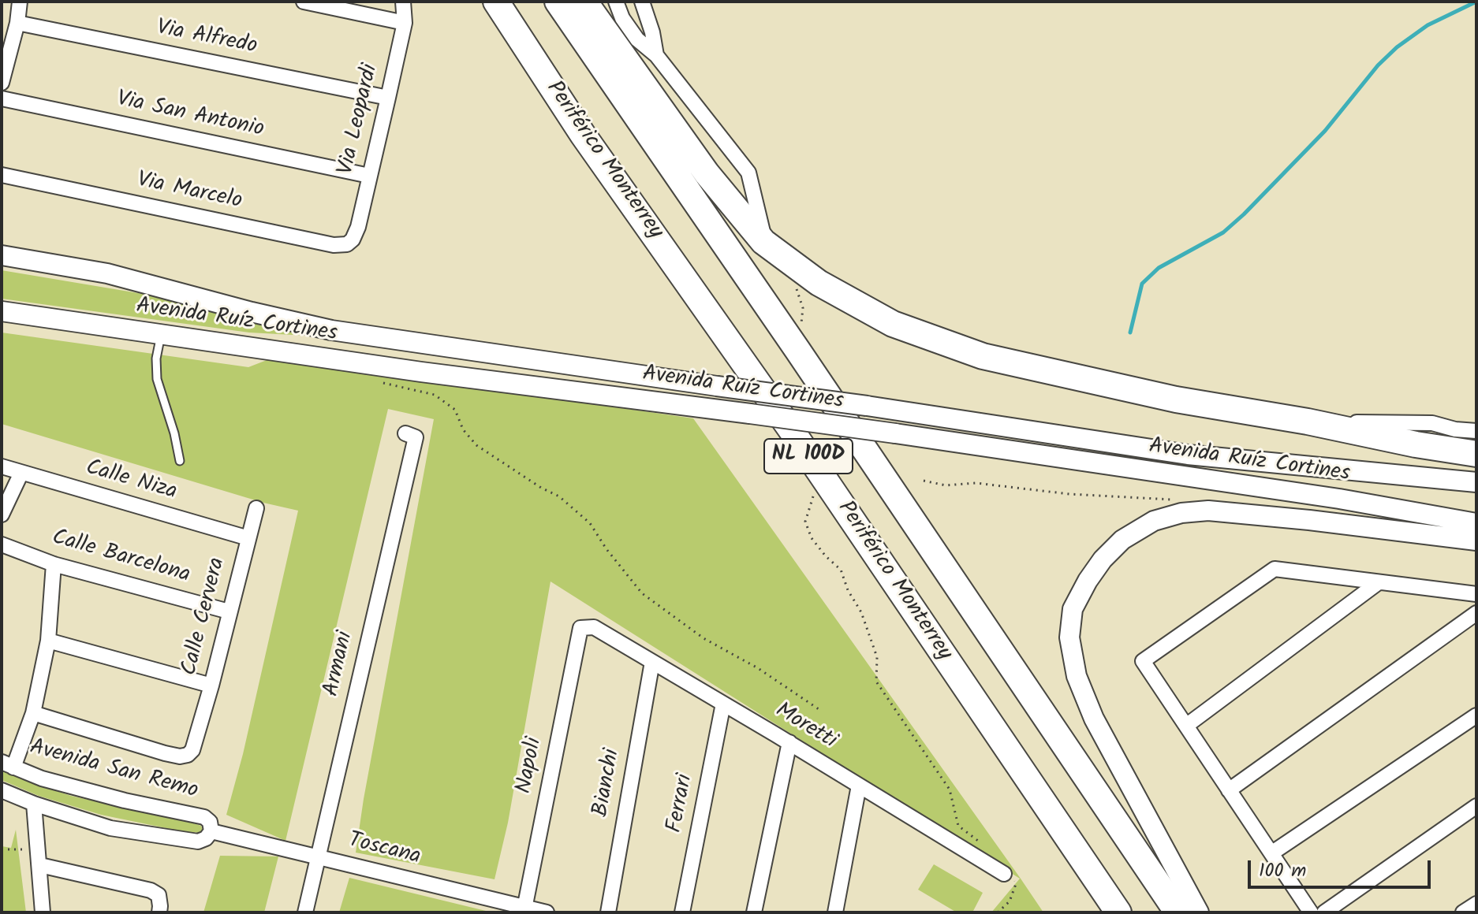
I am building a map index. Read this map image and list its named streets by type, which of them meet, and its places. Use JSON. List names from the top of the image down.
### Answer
{
  "streets": {
    "highway": ["Periférico Monterrey", "NL 100D"],
    "main road": ["Avenida Ruíz Cortines"],
    "street": [
      "Via Alfredo",
      "Via San Antonio",
      "Via Leopardi",
      "Via Marcelo",
      "Calle Niza",
      "Calle Barcelona",
      "Calle Cervera",
      "Armani",
      "Moretti",
      "Napoli",
      "Avenida San Remo",
      "Bianchi",
      "Ferrari",
      "Toscana"
    ]
  },
  "crossings": [
    ["Via Alfredo", "Via Leopardi"],
    ["Via San Antonio", "Via Leopardi"],
    ["Via Leopardi", "Via Marcelo"],
    ["Calle Niza", "Calle Cervera"],
    ["Calle Barcelona", "Calle Cervera"],
    ["Armani", "Toscana"],
    ["Moretti", "Napoli"],
    ["Moretti", "Bianchi"],
    ["Moretti", "Ferrari"],
    ["Napoli", "Toscana"],
    ["Avenida San Remo", "Toscana"]
  ],
  "scale_bar": "100 m"
}
